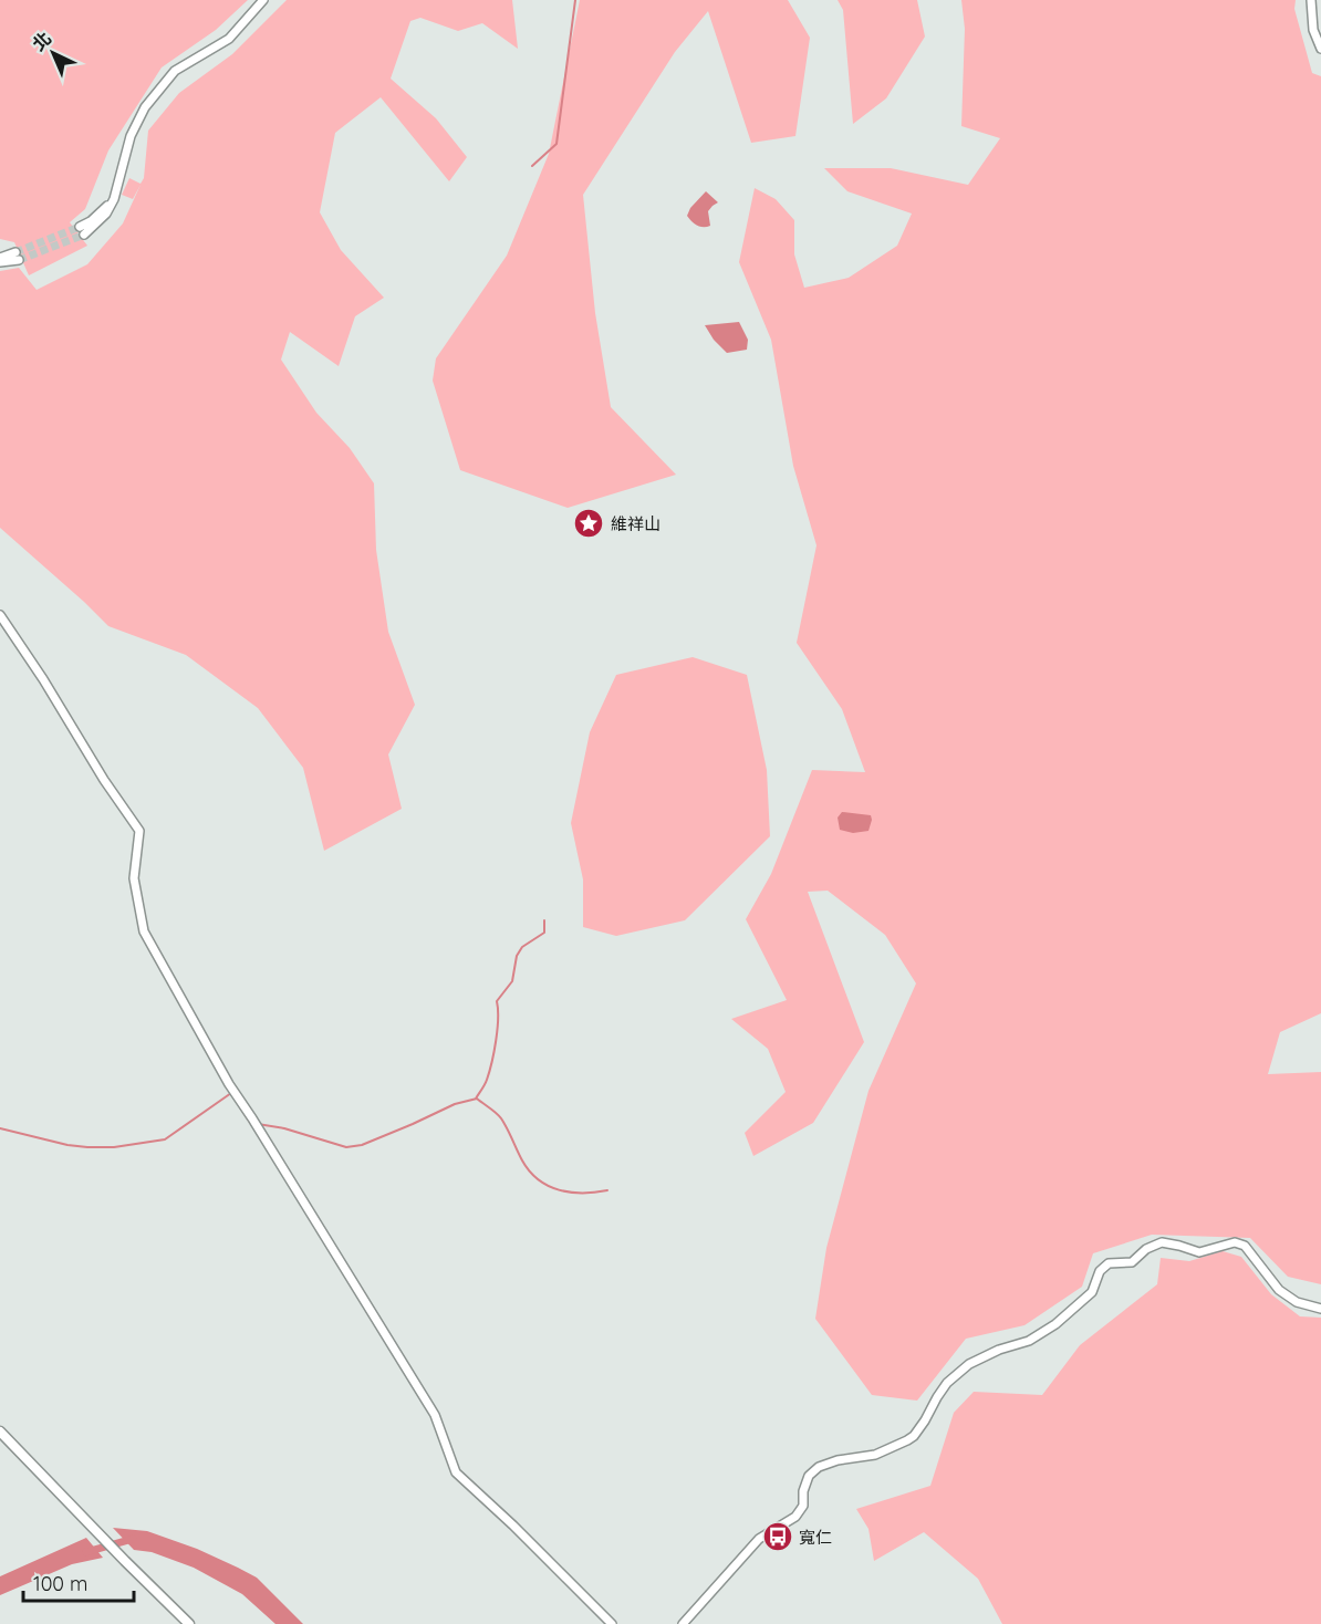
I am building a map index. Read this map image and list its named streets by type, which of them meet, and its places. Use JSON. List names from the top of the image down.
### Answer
{
  "places": {
    "place": ["維祥山"],
    "bus stop": ["寬仁"]
  },
  "scale_bar": "100 m",
  "north": "top left"
}
